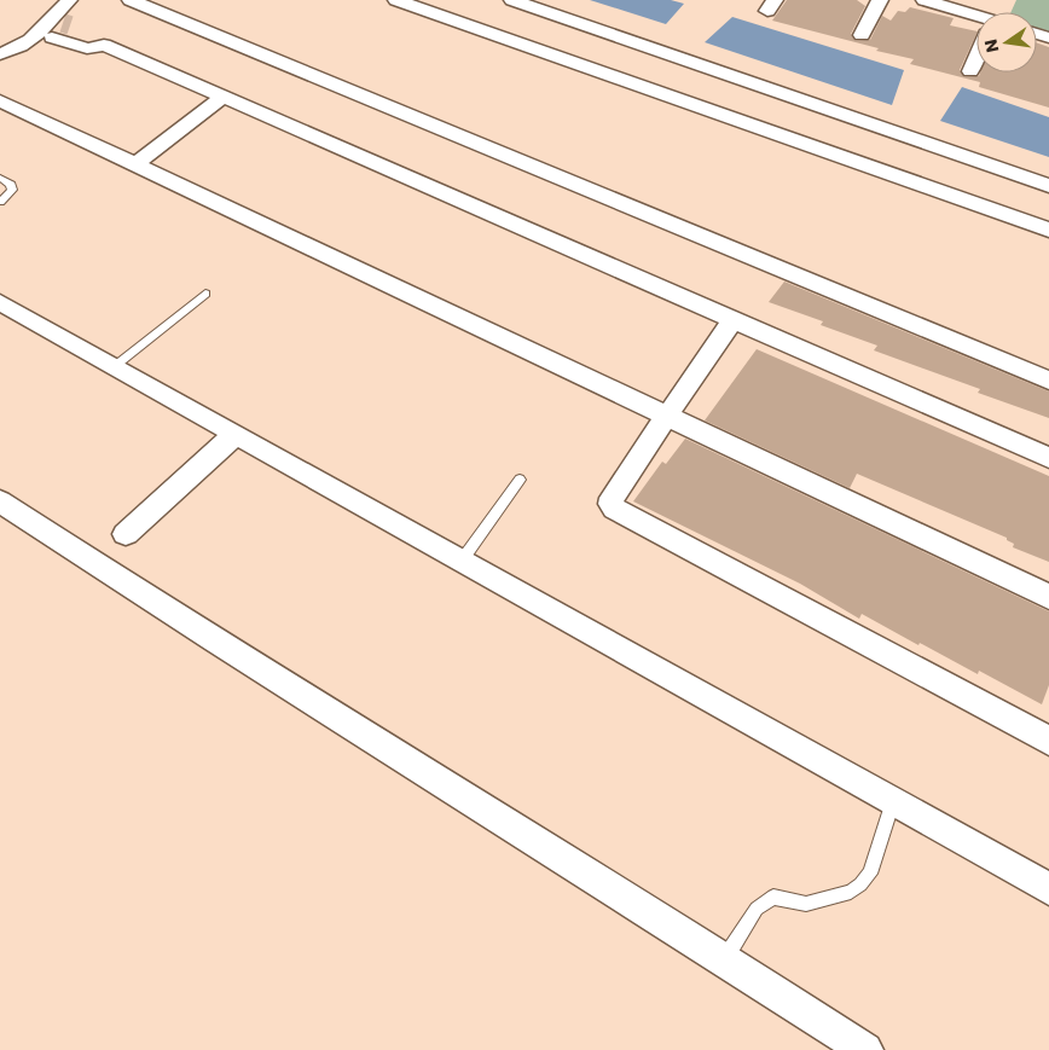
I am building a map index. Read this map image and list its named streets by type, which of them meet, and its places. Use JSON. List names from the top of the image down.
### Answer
{
  "north": "left"
}
